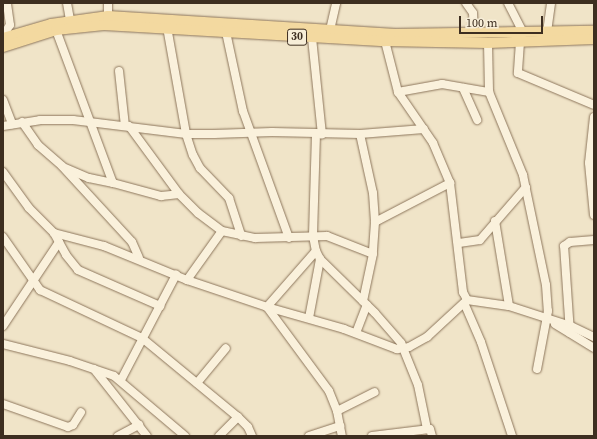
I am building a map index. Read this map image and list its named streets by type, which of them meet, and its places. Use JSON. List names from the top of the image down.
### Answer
{
  "streets": {
    "main road": ["30"]
  },
  "scale_bar": "100 m"
}
